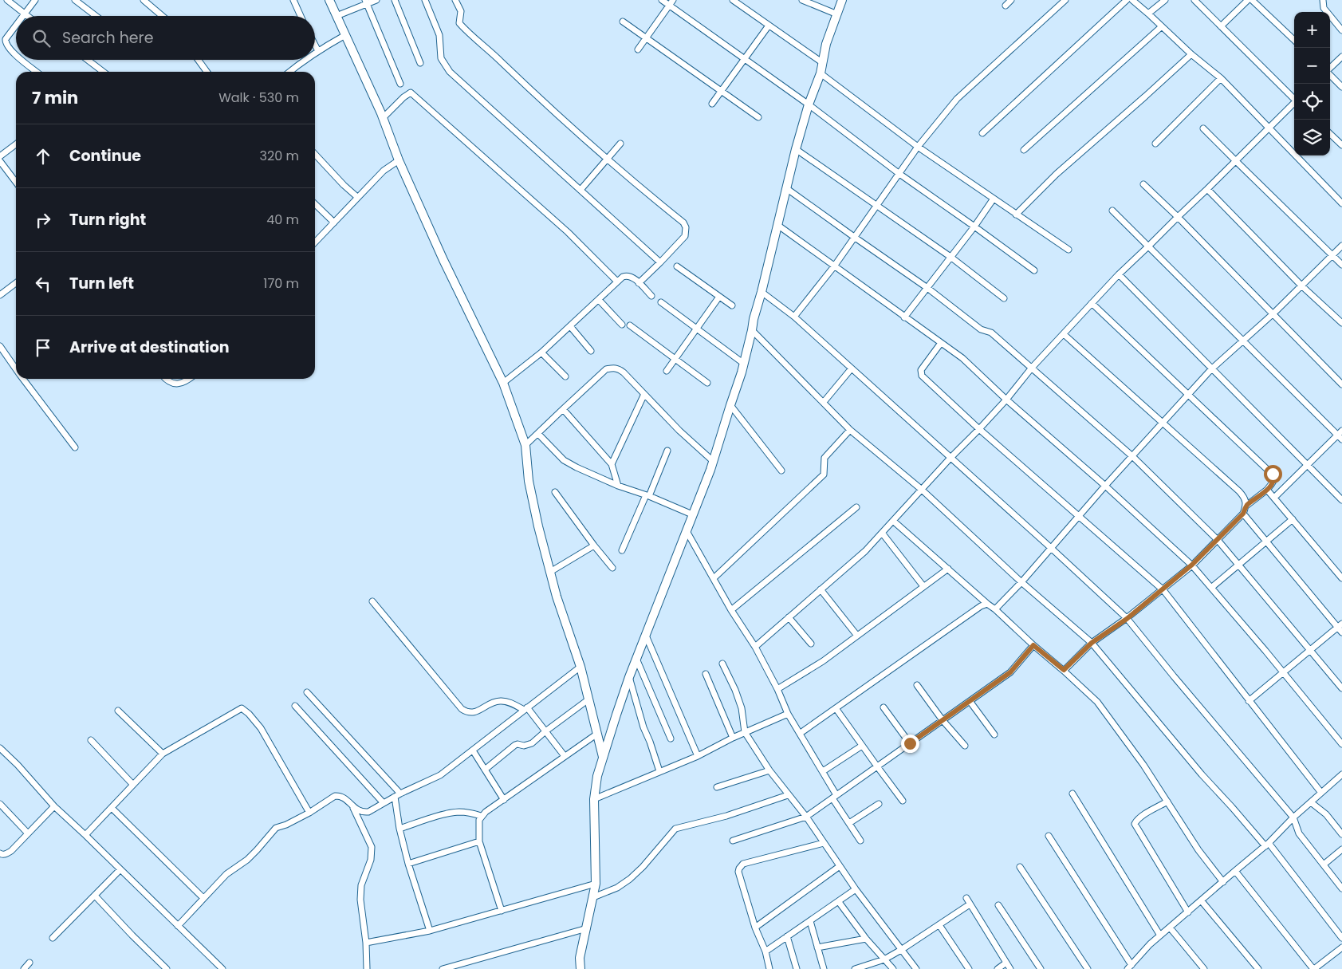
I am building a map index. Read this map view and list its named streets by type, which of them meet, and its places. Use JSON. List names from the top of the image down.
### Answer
{
  "page": {
    "map_buttons": ["+", "−"],
    "search": "Search here",
    "heading": ["7 min", "Walk · 530 m"],
    "list": [
      ["Continue", "320 m"],
      ["Turn right", "40 m"],
      ["Turn left", "170 m"],
      "Arrive at destination"
    ]
  }
}
